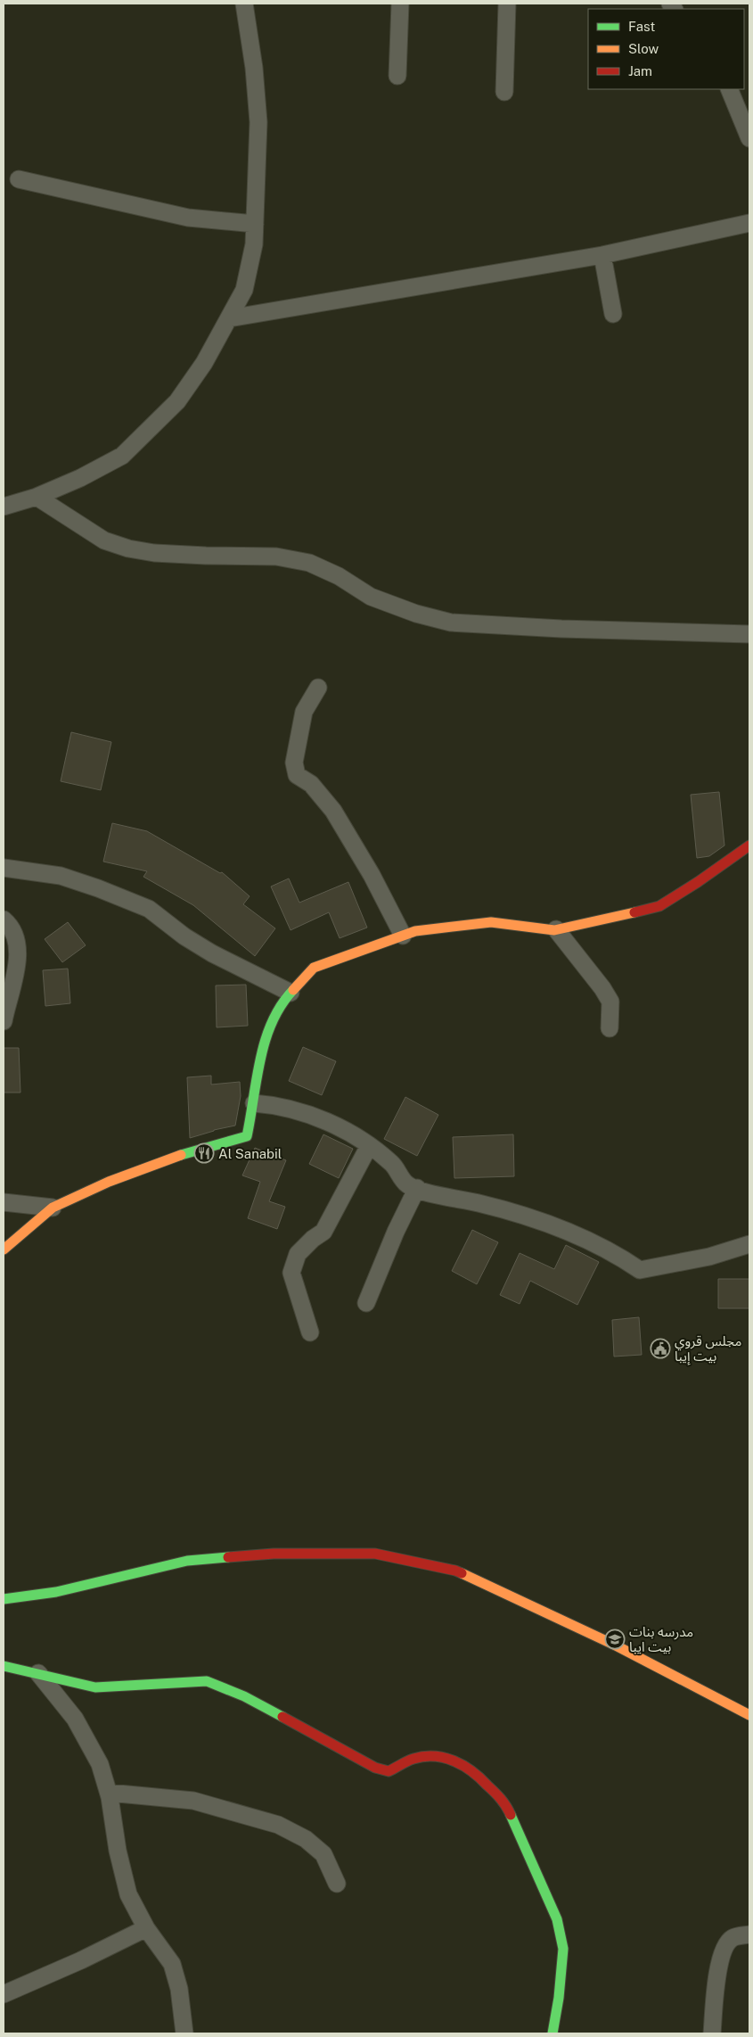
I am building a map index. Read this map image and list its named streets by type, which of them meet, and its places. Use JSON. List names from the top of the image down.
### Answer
{
  "places": {
    "restaurant": ["Al Sanabil"],
    "public building": ["مجلس قروي بيت إيبا"],
    "school or university": ["مدرسه بنات بيت ايبا"]
  },
  "legend": ["Fast", "Slow", "Jam"]
}
